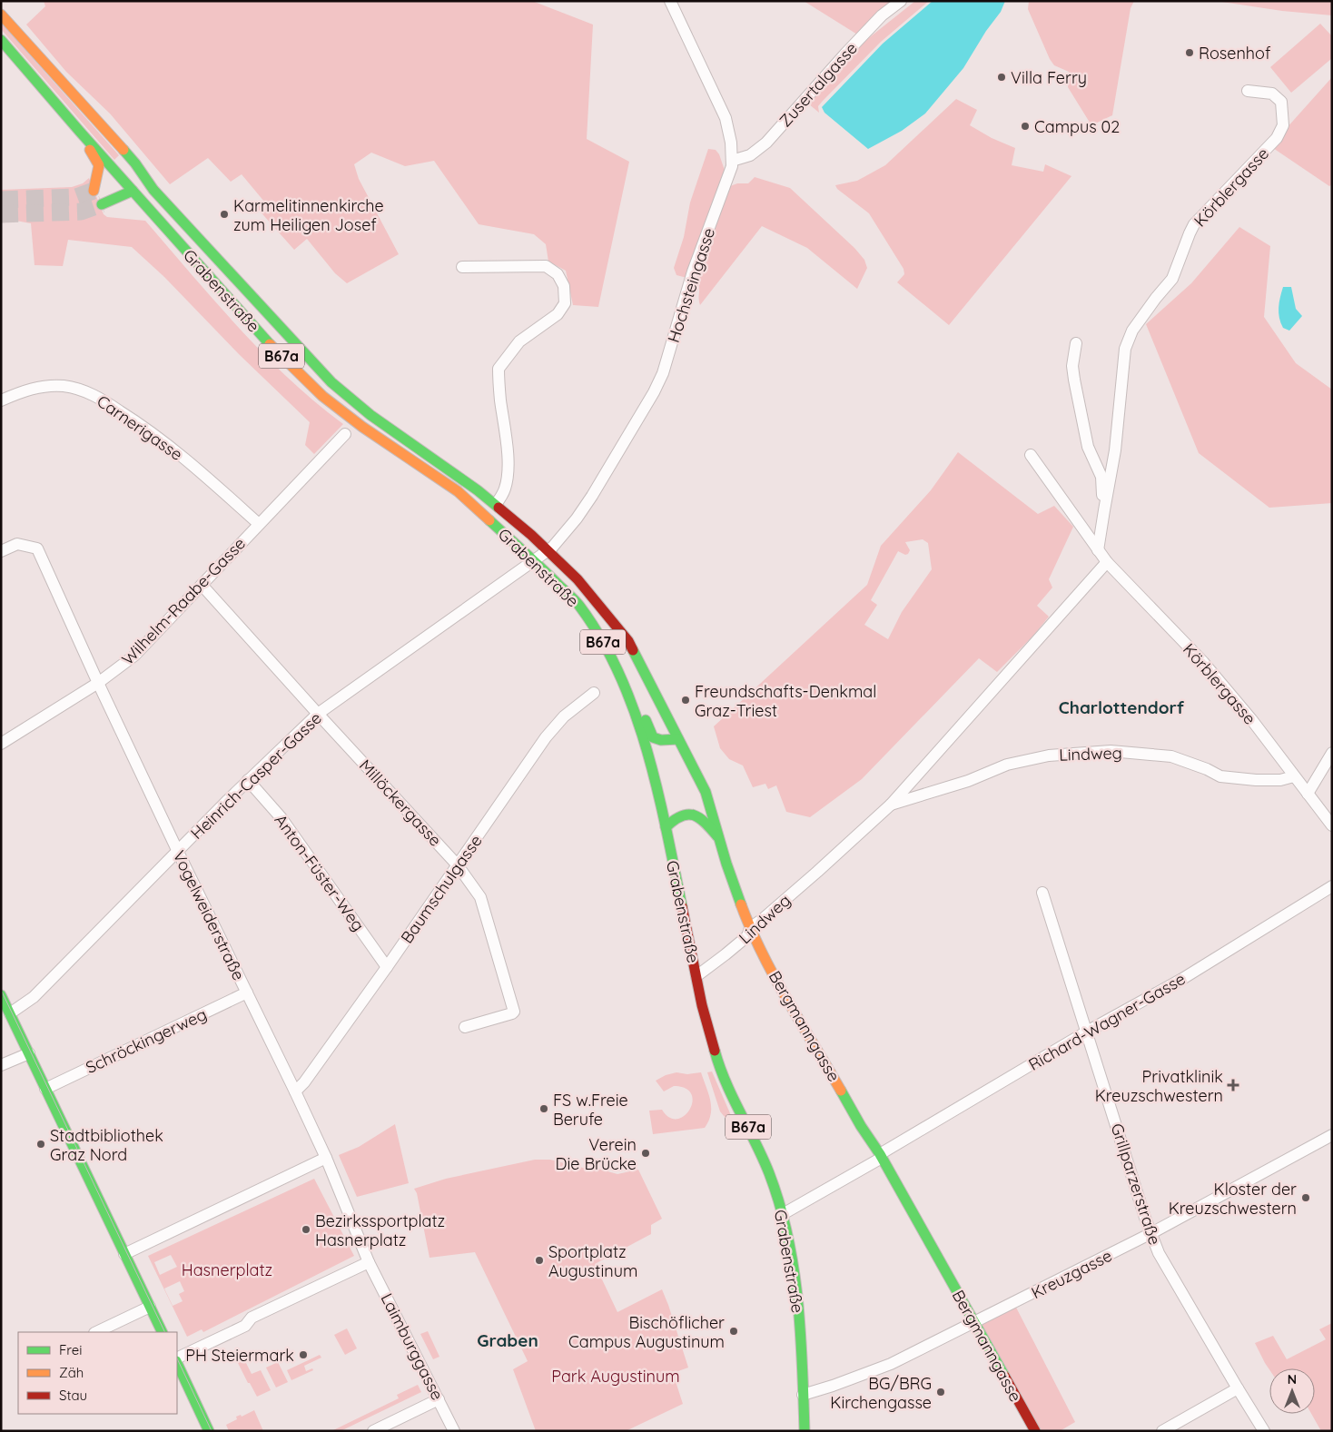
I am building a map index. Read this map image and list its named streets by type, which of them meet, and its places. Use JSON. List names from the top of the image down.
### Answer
{
  "streets": {
    "main road": ["Grabenstraße", "B67a", "Bergmanngasse"],
    "street": [
      "Zusertalgasse",
      "Körblergasse",
      "Hochsteingasse",
      "Carnerigasse",
      "Wilhelm-Raabe-Gasse",
      "Lindweg",
      "Heinrich-Casper-Gasse",
      "Millöckergasse",
      "Anton-Füster-Weg",
      "Baumschulgasse",
      "Vogelweiderstraße",
      "Richard-Wagner-Gasse",
      "Schröckingerweg",
      "Grillparzerstraße",
      "Kreuzgasse",
      "Laimburggasse"
    ]
  },
  "crossings": [
    ["Zusertalgasse", "Hochsteingasse"],
    ["Körblergasse", "Lindweg"],
    ["Hochsteingasse", "Grabenstraße"],
    ["Hochsteingasse", "Heinrich-Casper-Gasse"],
    ["Grabenstraße", "B67a"],
    ["Grabenstraße", "Lindweg"],
    ["Grabenstraße", "Heinrich-Casper-Gasse"],
    ["Grabenstraße", "Richard-Wagner-Gasse"],
    ["Grabenstraße", "Bergmanngasse"],
    ["Grabenstraße", "Kreuzgasse"],
    ["Carnerigasse", "Wilhelm-Raabe-Gasse"],
    ["Wilhelm-Raabe-Gasse", "Millöckergasse"],
    ["Wilhelm-Raabe-Gasse", "Vogelweiderstraße"],
    ["Lindweg", "Bergmanngasse"],
    ["Heinrich-Casper-Gasse", "Millöckergasse"],
    ["Heinrich-Casper-Gasse", "Anton-Füster-Weg"],
    ["Heinrich-Casper-Gasse", "Vogelweiderstraße"],
    ["Millöckergasse", "Baumschulgasse"],
    ["Anton-Füster-Weg", "Baumschulgasse"],
    ["Baumschulgasse", "Vogelweiderstraße"],
    ["Vogelweiderstraße", "Schröckingerweg"],
    ["Richard-Wagner-Gasse", "Bergmanngasse"],
    ["Richard-Wagner-Gasse", "Grillparzerstraße"],
    ["Bergmanngasse", "Kreuzgasse"],
    ["Grillparzerstraße", "Kreuzgasse"]
  ],
  "districts": ["Charlottendorf", "Graben"],
  "parks": ["Hasnerplatz", "Park Augustinum"],
  "places": {
    "other": [
      "Rosenhof",
      "Villa Ferry",
      "Campus 02",
      "Karmelitinnenkirche zum Heiligen Josef",
      "Freundschafts-Denkmal Graz-Triest",
      "FS w.Freie Berufe",
      "Stadtbibliothek Graz Nord",
      "Verein Die Brücke",
      "Kloster der Kreuzschwestern",
      "Bezirkssportplatz Hasnerplatz",
      "Sportplatz Augustinum",
      "Bischöflicher Campus Augustinum",
      "PH Steiermark",
      "BG/BRG Kirchengasse"
    ],
    "health": ["Privatklinik Kreuzschwestern"]
  },
  "legend": ["Frei", "Zäh", "Stau"],
  "north": "top"
}
